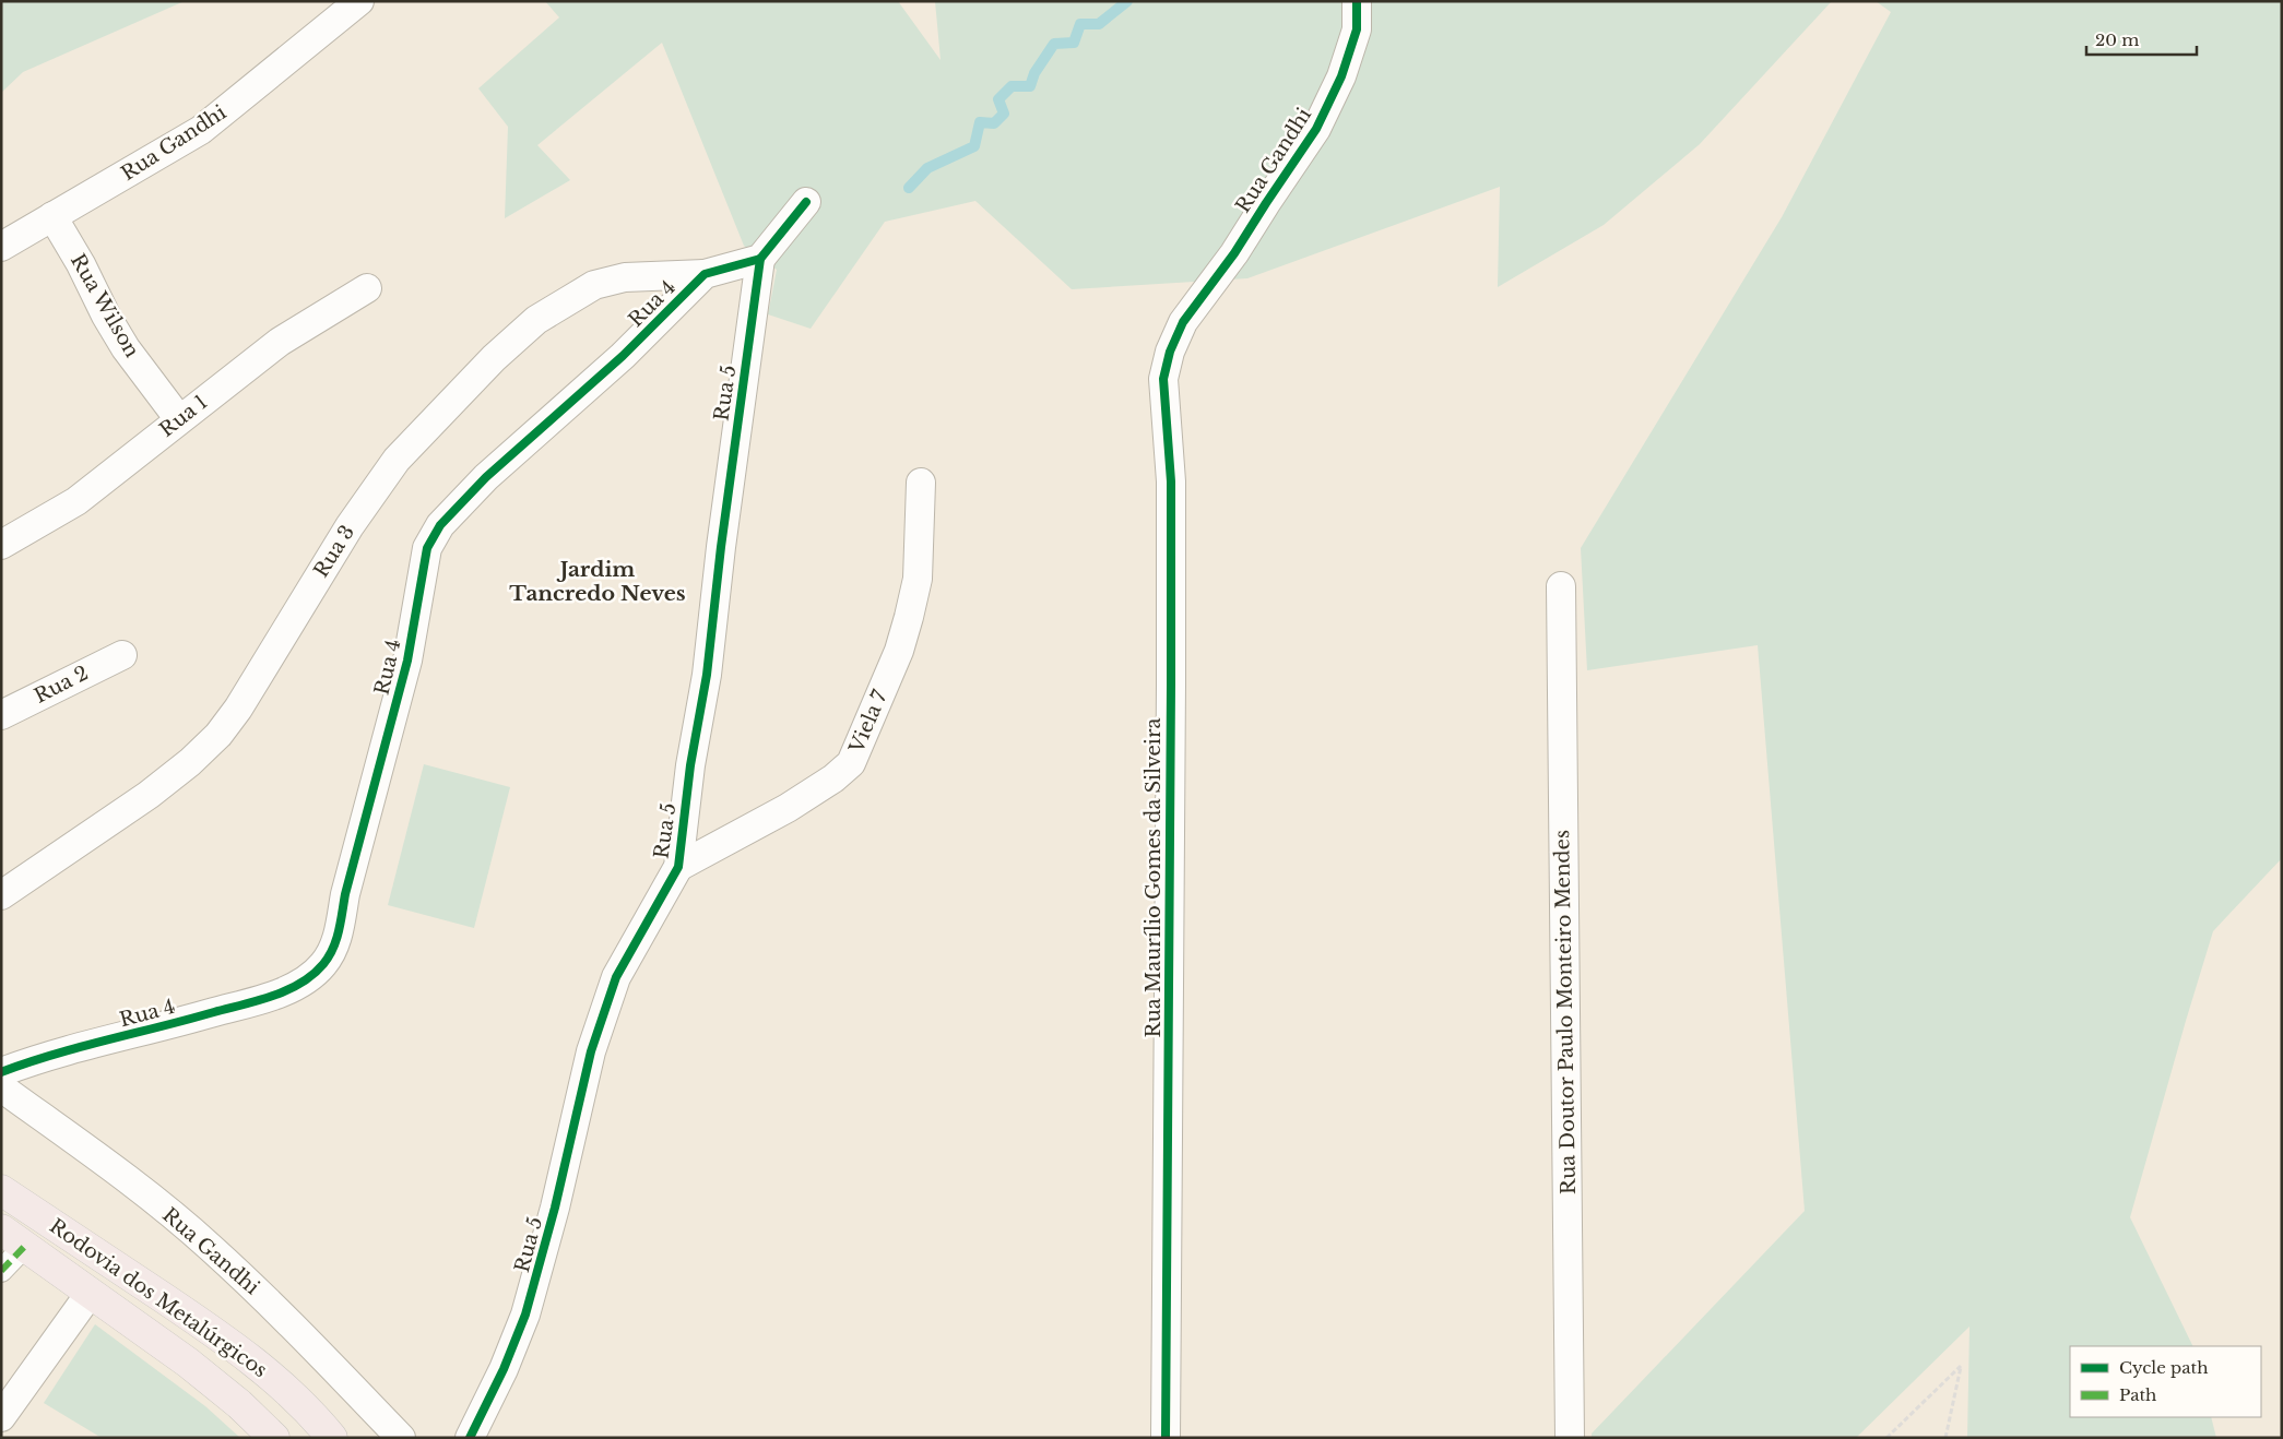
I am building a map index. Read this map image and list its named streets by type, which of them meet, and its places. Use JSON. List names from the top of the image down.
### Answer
{
  "streets": {
    "main road": ["Rodovia dos Metalúrgicos"],
    "street": [
      "Rua Gandhi",
      "Rua 4",
      "Rua Wilson",
      "Rua 5",
      "Rua 1",
      "Rua 3",
      "Rua 2",
      "Viela 7",
      "Rua Maurílio Gomes da Silveira",
      "Rua Doutor Paulo Monteiro Mendes"
    ]
  },
  "crossings": [
    ["Rua Gandhi", "Rua Wilson"],
    ["Rua Gandhi", "Rua Maurílio Gomes da Silveira"],
    ["Rua 4", "Rua 5"],
    ["Rua 4", "Rua 3"],
    ["Rua Wilson", "Rua 1"],
    ["Rua 5", "Viela 7"]
  ],
  "districts": ["Jardim Tancredo Neves"],
  "legend": ["Cycle path", "Path"],
  "scale_bar": "20 m"
}
